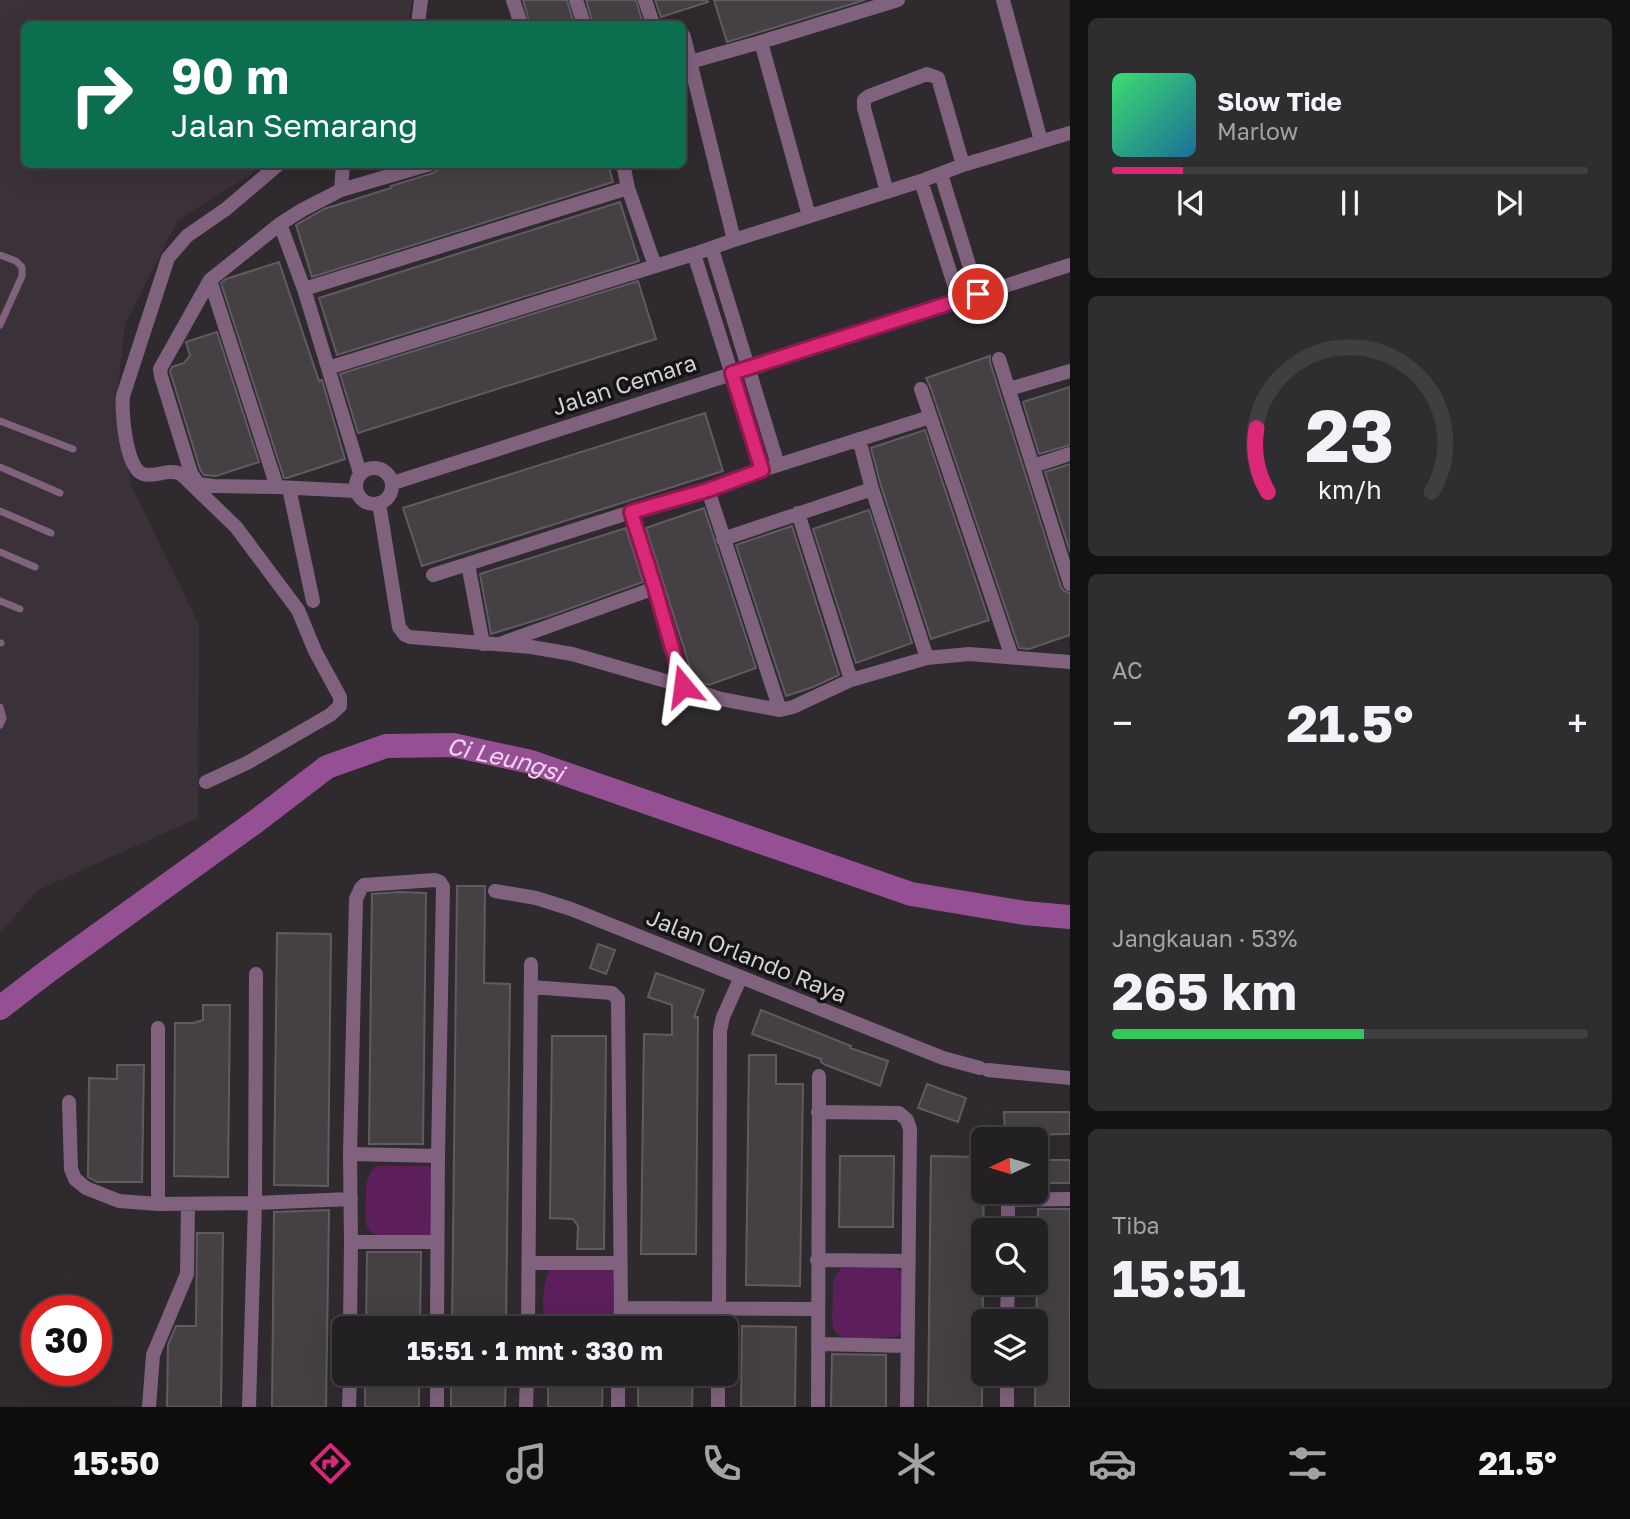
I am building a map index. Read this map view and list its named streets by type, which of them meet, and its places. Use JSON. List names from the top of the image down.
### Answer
{
  "streets": {
    "street": ["Jalan Cemara", "Jalan Orlando Raya"]
  },
  "water": ["Ci Leungsi"],
  "north": "left",
  "page": {
    "turn": ["90 m", "Jalan Semarang"],
    "song": ["Slow Tide", "Marlow"],
    "tile": [
      "AC",
      ["Jangkauan · 53%", "265 km"],
      ["Tiba", "15:51"]
    ],
    "heat": ["−", "21.5°", "+"],
    "limit": "30",
    "trip": "15:51 · 1 mnt · 330 m",
    "tabs": ["15:50", "21.5°"],
    "gauge": ["23", "km/h"]
  }
}
